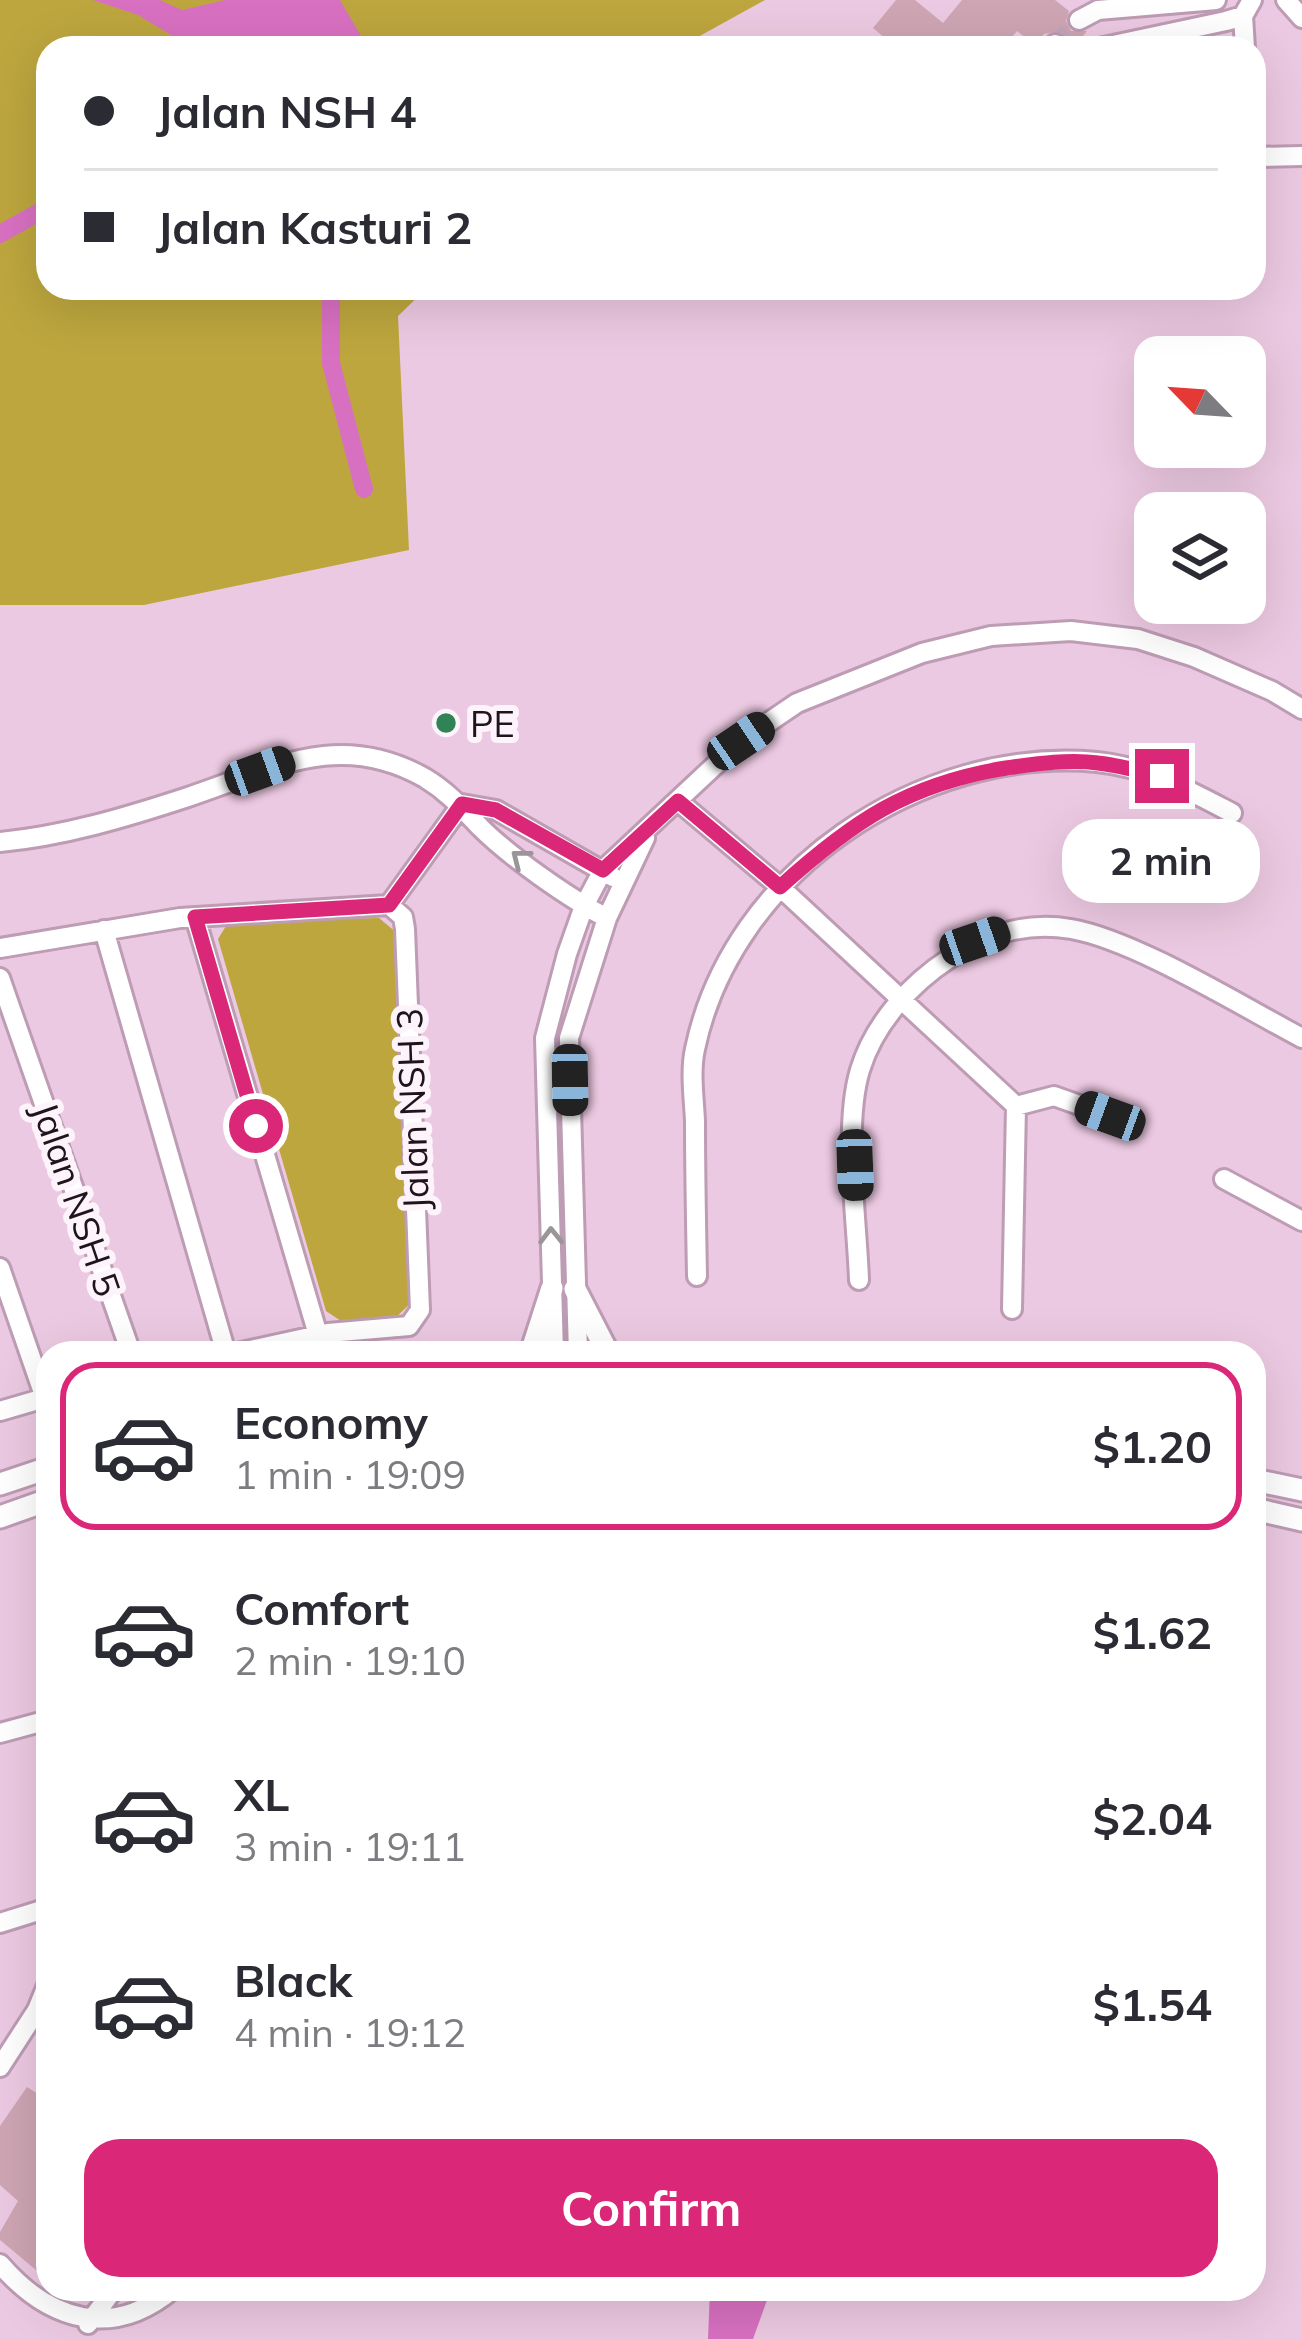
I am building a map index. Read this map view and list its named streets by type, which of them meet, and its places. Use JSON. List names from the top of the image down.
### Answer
{
  "streets": {
    "street": ["Jalan NSH 3", "Jalan NSH 5"]
  },
  "places": ["PE"],
  "north": "top left",
  "page": {
    "banner": ["Jalan NSH 4", "Jalan Kasturi 2"],
    "bubble": "2 min",
    "list": [
      {
        "name": "Economy",
        "note": "1 min · 19:09",
        "value": "$1.20"
      },
      {
        "name": "Comfort",
        "note": "2 min · 19:10",
        "value": "$1.62"
      },
      {
        "name": "XL",
        "note": "3 min · 19:11",
        "value": "$2.04"
      },
      {
        "name": "Black",
        "note": "4 min · 19:12",
        "value": "$1.54"
      }
    ],
    "buttons": "Confirm"
  }
}
